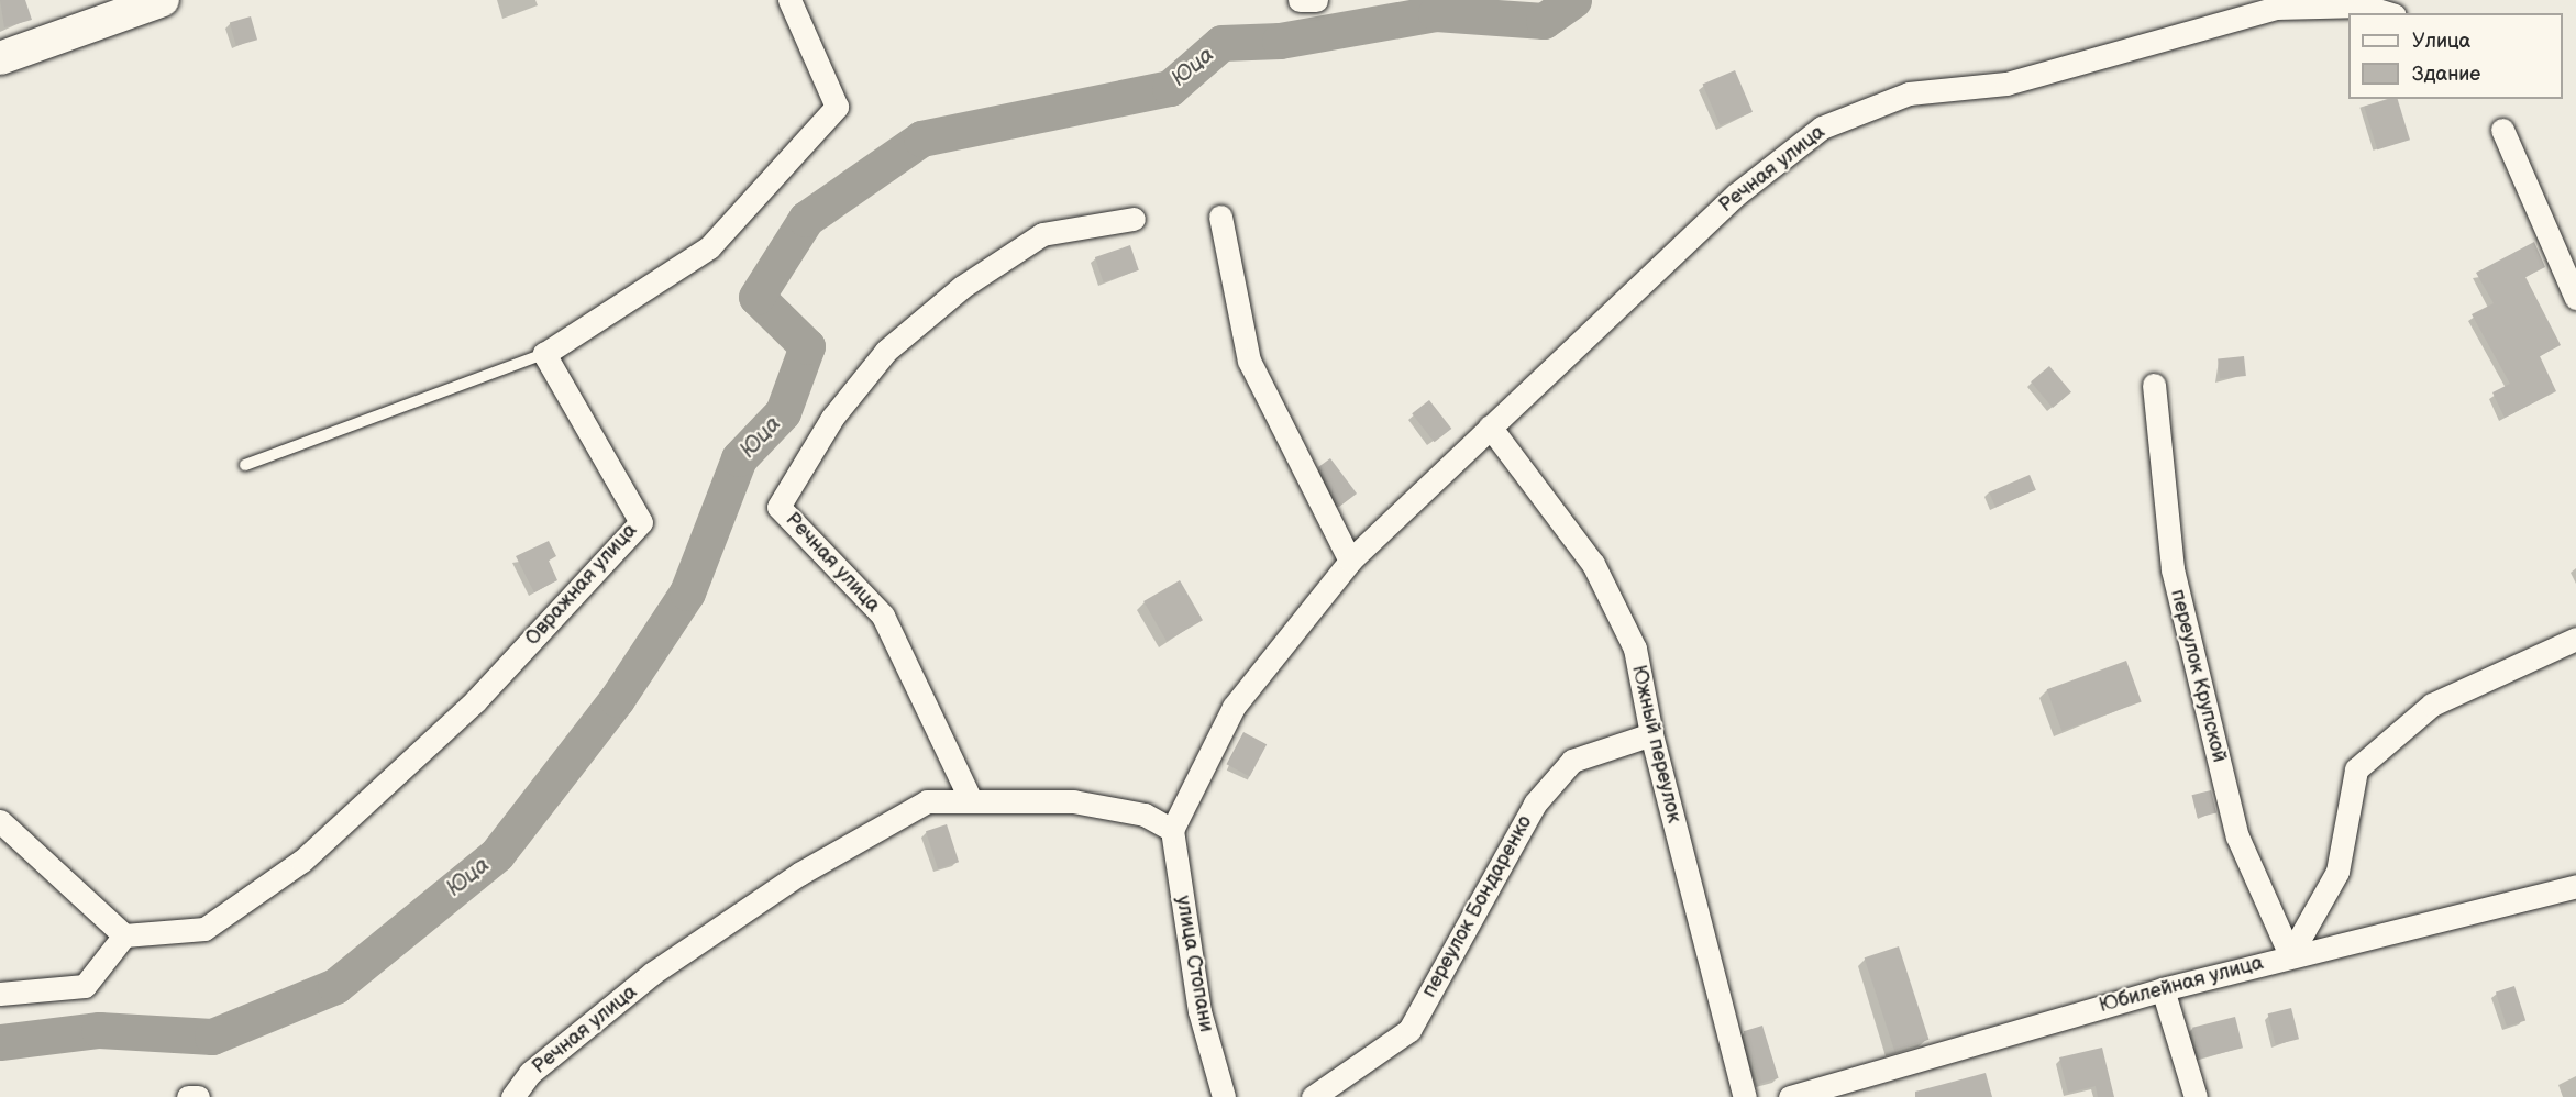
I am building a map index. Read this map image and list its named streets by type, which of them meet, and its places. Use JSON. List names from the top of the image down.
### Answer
{
  "streets": {
    "street": [
      "Речная улица",
      "Овражная улица",
      "переулок Крупской",
      "Южный переулок",
      "переулок Бондаренко",
      "улица Стопани",
      "Юбилейная улица"
    ]
  },
  "crossings": [
    ["Речная улица", "Южный переулок"],
    ["Речная улица", "улица Стопани"],
    ["переулок Крупской", "Юбилейная улица"],
    ["Южный переулок", "переулок Бондаренко"]
  ],
  "water": ["Юца"],
  "legend": ["Улица", "Здание"]
}
